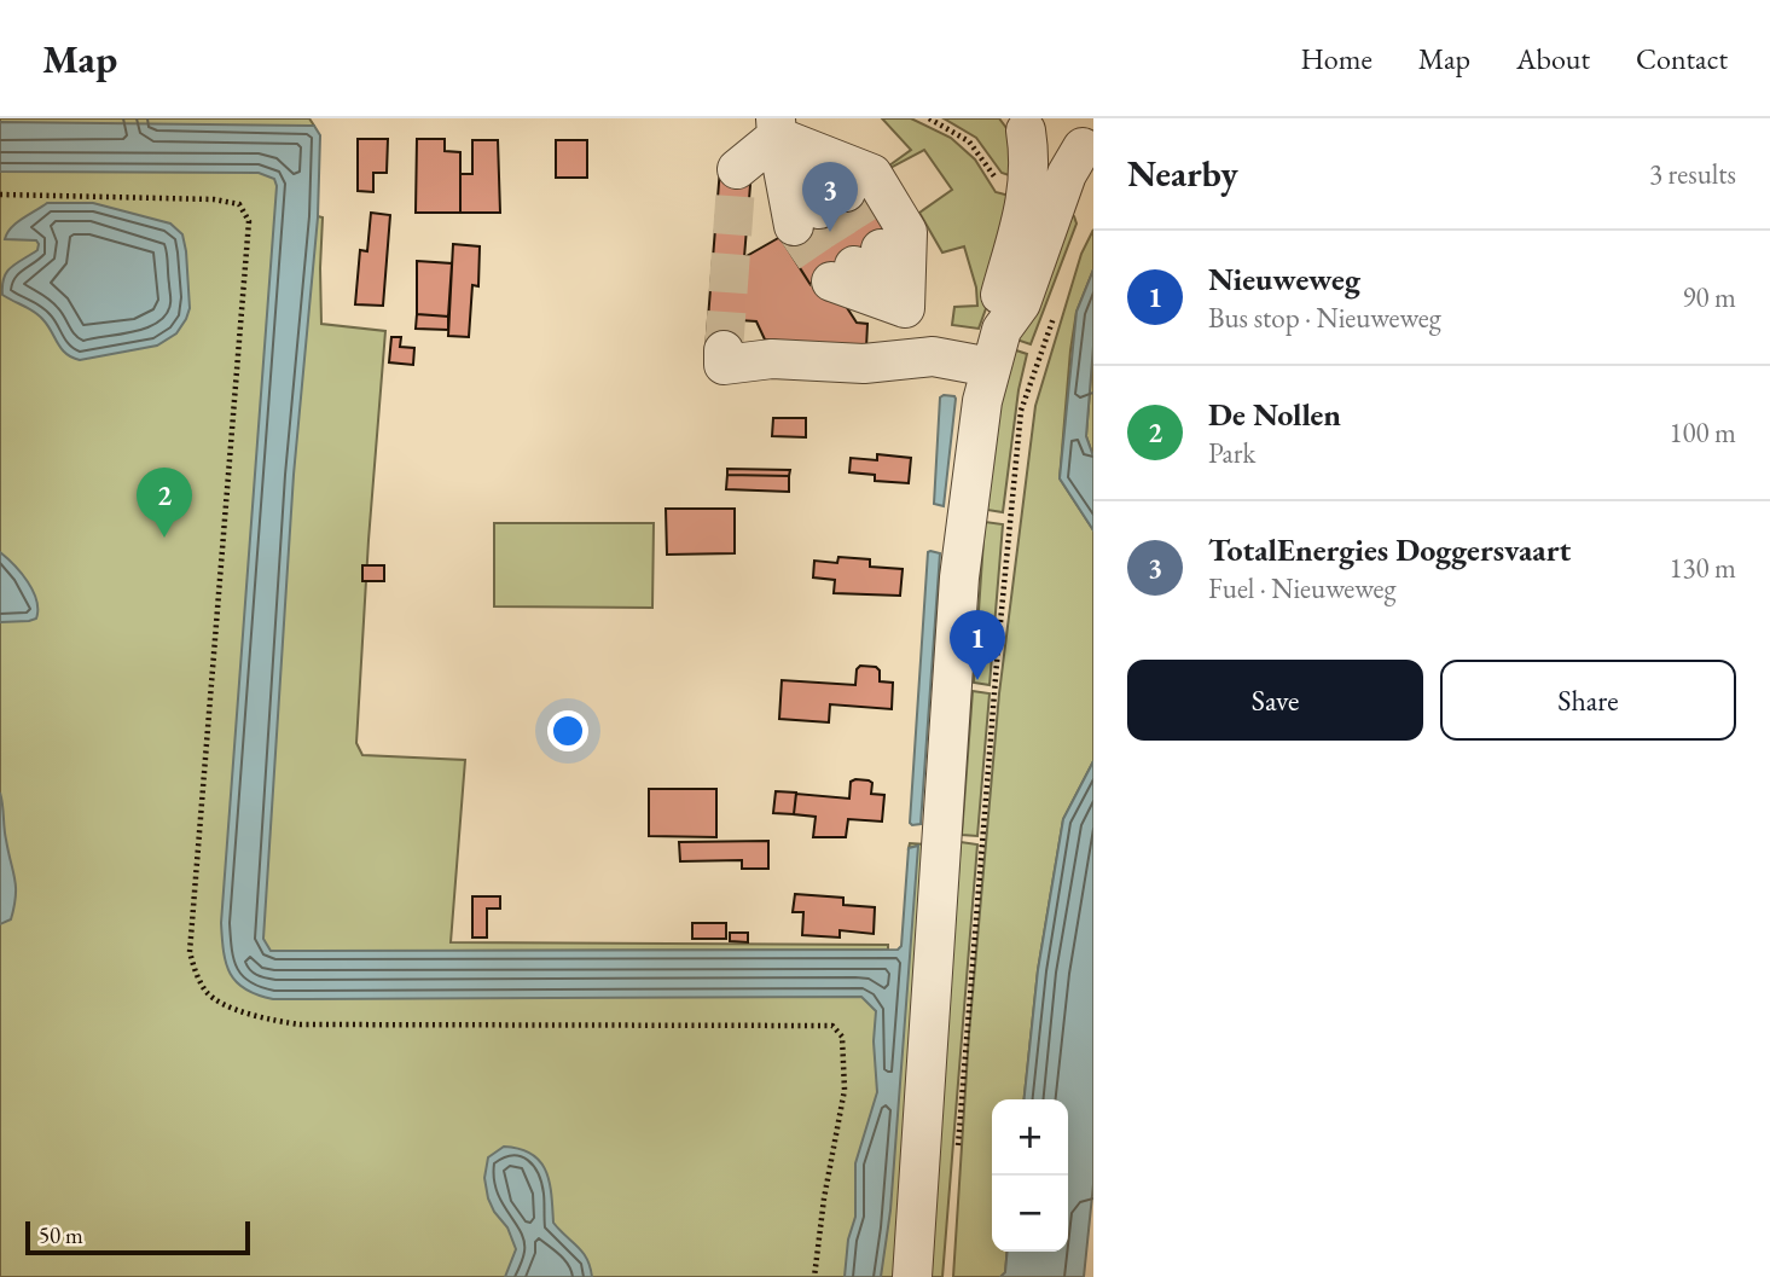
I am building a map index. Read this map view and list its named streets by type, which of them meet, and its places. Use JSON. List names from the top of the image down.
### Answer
{
  "scale_bar": "50 m",
  "page": {
    "header": "Map",
    "nav": [
      "Home",
      "Map",
      "About",
      "Contact"
    ],
    "heading": ["Nearby", "3 results"],
    "pins": ["3", "2", "1"],
    "list": [
      {
        "mark": "1",
        "name": "Nieuweweg",
        "note": "Bus stop · Nieuweweg",
        "value": "90 m"
      },
      {
        "mark": "2",
        "name": "De Nollen",
        "note": "Park",
        "value": "100 m"
      },
      {
        "mark": "3",
        "name": "TotalEnergies Doggersvaart",
        "note": "Fuel · Nieuweweg",
        "value": "130 m"
      }
    ],
    "buttons": ["Save", "Share"],
    "map_buttons": ["+", "−"],
    "scale": "50 m"
  }
}
